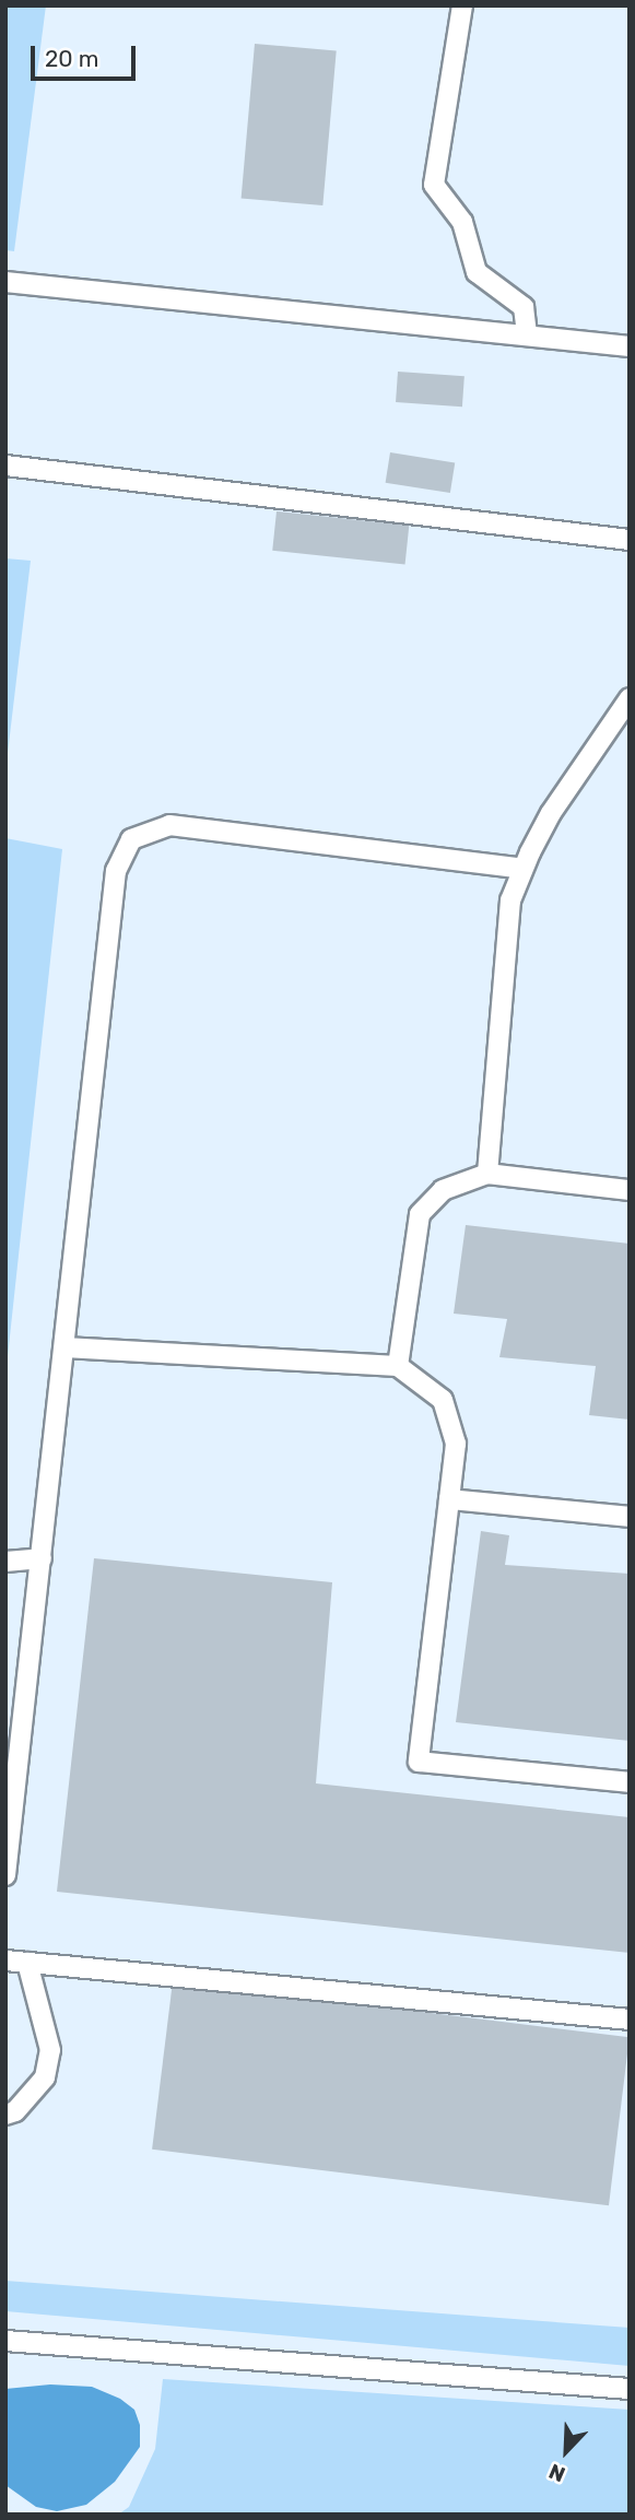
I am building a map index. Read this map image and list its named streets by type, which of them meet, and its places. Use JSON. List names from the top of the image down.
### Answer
{
  "scale_bar": "20 m",
  "north": "bottom left"
}
